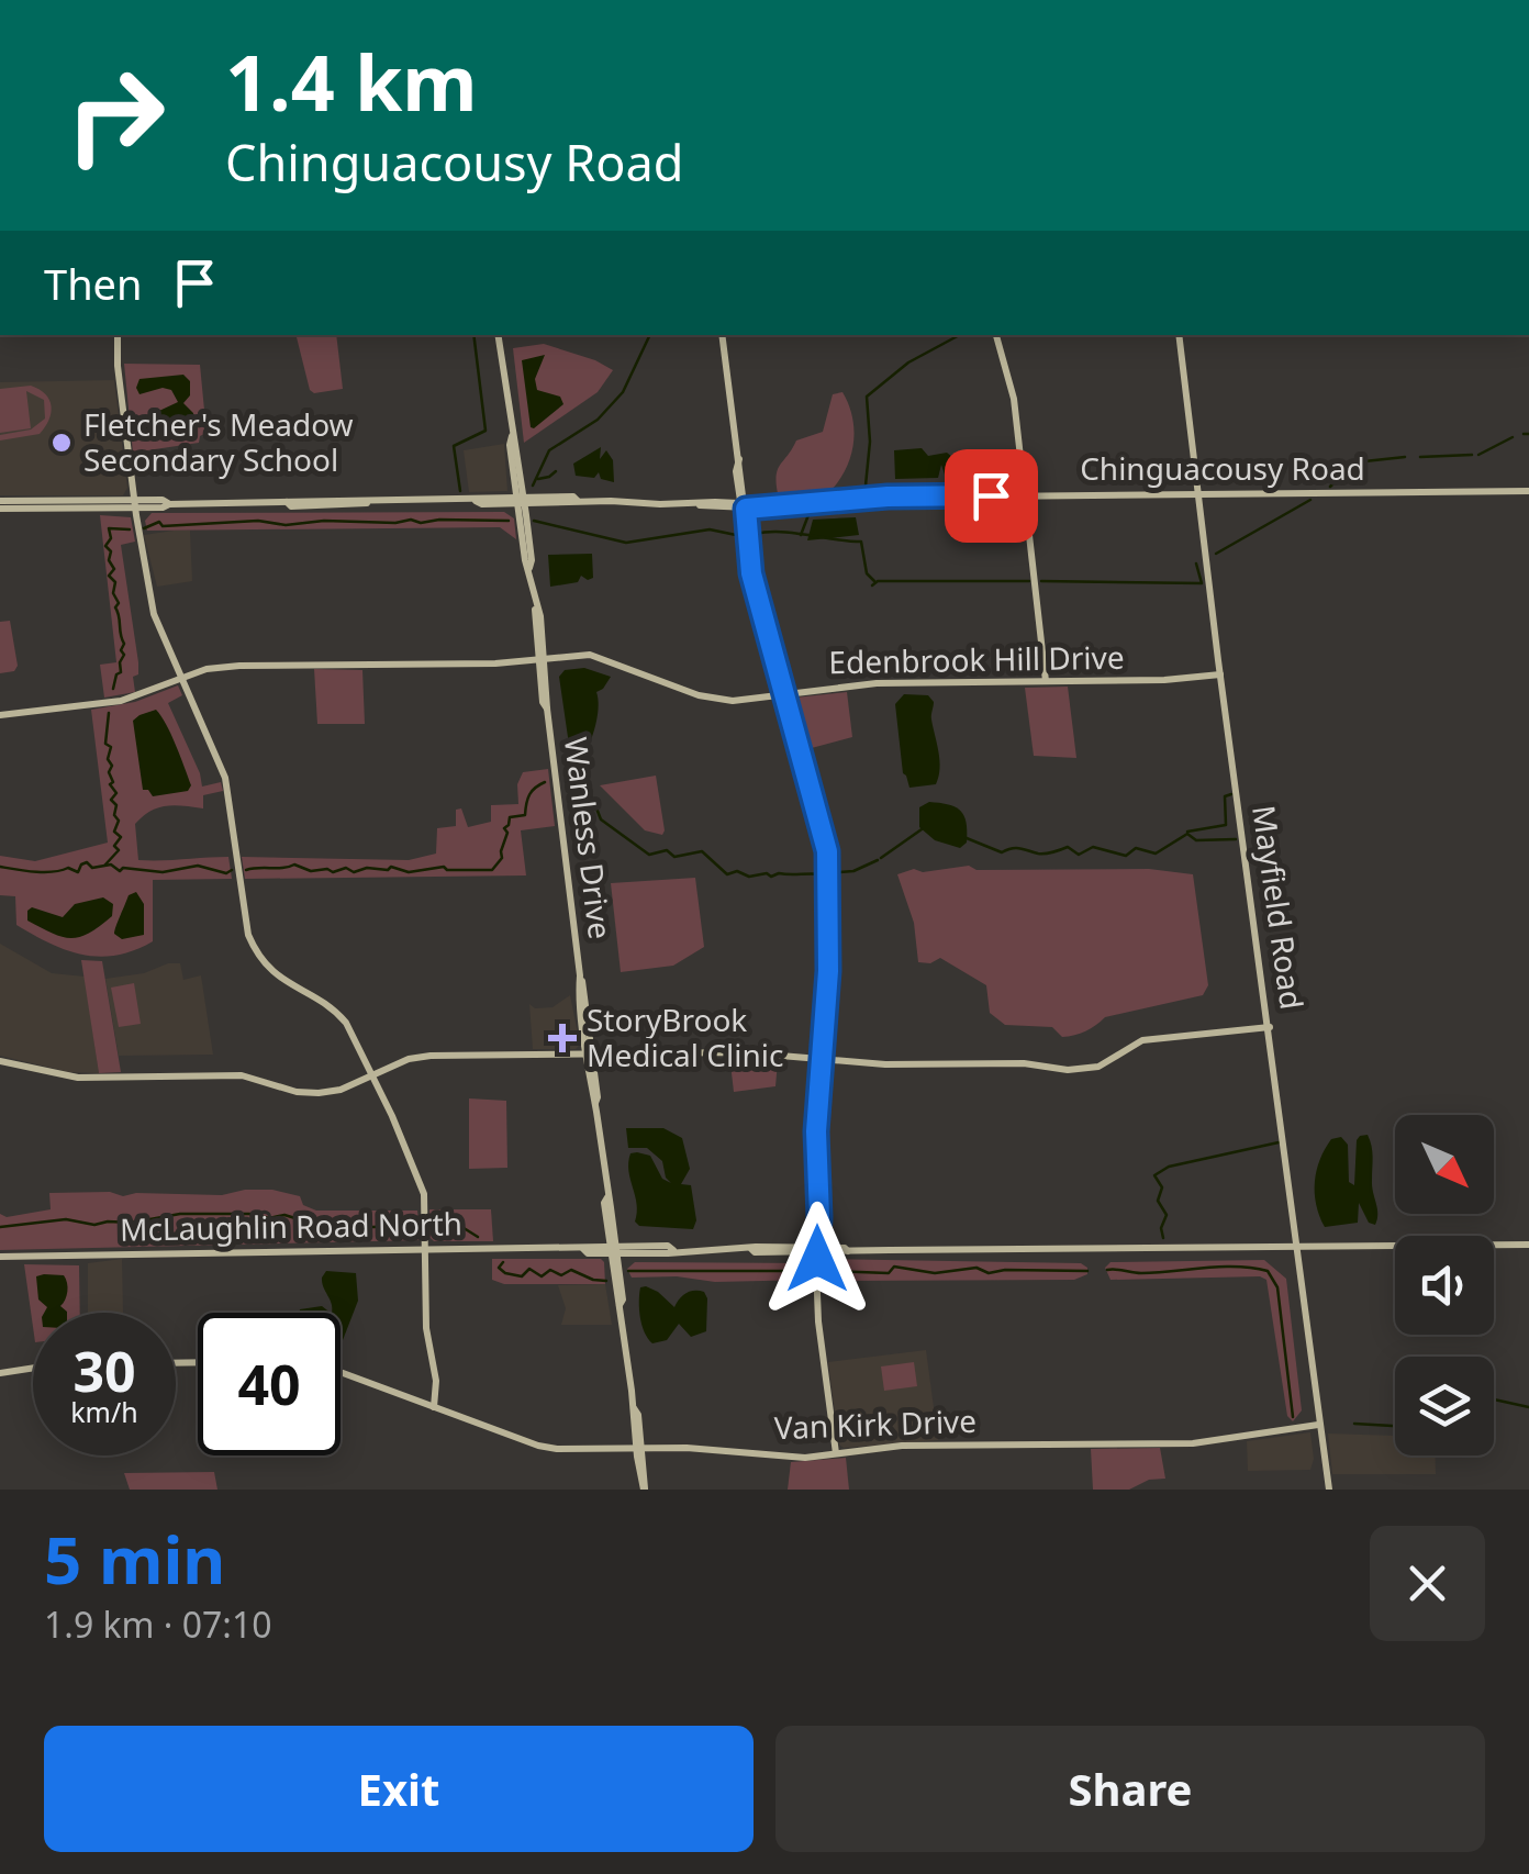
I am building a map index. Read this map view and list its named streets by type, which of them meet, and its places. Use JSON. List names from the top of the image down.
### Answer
{
  "streets": {
    "street": [
      "Chinguacousy Road",
      "Edenbrook Hill Drive",
      "Wanless Drive",
      "Mayfield Road",
      "McLaughlin Road North",
      "Van Kirk Drive"
    ]
  },
  "crossings": [
    ["Chinguacousy Road", "Wanless Drive"],
    ["Chinguacousy Road", "Mayfield Road"],
    ["Edenbrook Hill Drive", "Wanless Drive"],
    ["Edenbrook Hill Drive", "Mayfield Road"],
    ["Wanless Drive", "McLaughlin Road North"],
    ["Wanless Drive", "Van Kirk Drive"],
    ["Mayfield Road", "McLaughlin Road North"],
    ["Mayfield Road", "Van Kirk Drive"]
  ],
  "places": {
    "other": ["Fletcher's Meadow Secondary School"],
    "health": ["StoryBrook Medical Clinic"]
  },
  "north": "bottom right",
  "page": {
    "turn": ["1.4 km", "Chinguacousy Road"],
    "then": "Then",
    "speed": "30 km/h",
    "limit": "40",
    "heading": ["5 min", "1.9 km · 07:10"],
    "buttons": ["Exit", "Share"]
  }
}
